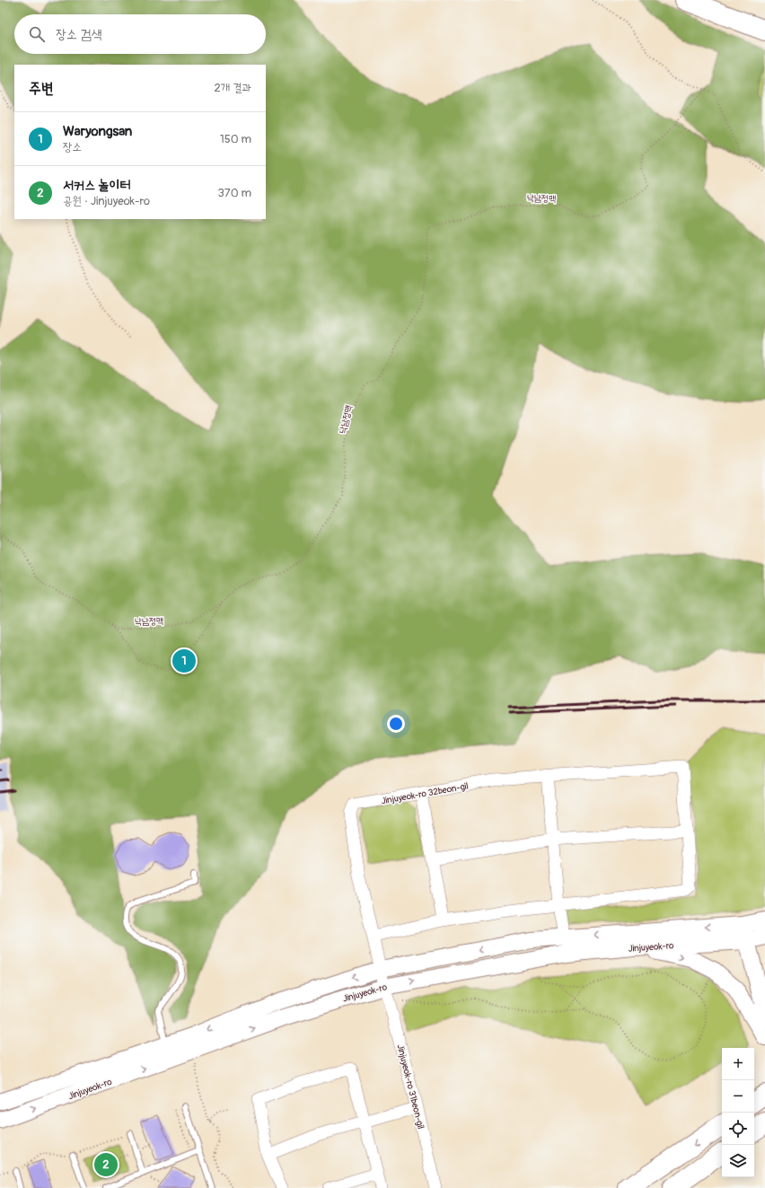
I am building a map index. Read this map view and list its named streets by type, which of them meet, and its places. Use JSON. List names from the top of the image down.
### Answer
{
  "streets": {
    "street": ["Jinjuyeok-ro 32beon-gil", "Jinjuyeok-ro", "Jinjuyeok-ro 31beon-gil"],
    "path": ["낙남정맥"]
  },
  "crossings": [
    ["Jinjuyeok-ro 32beon-gil", "Jinjuyeok-ro"],
    ["Jinjuyeok-ro 32beon-gil", "Jinjuyeok-ro 31beon-gil"],
    ["Jinjuyeok-ro", "Jinjuyeok-ro 31beon-gil"]
  ],
  "page": {
    "search": "장소 검색",
    "heading": ["주변", "2개 결과"],
    "list": [
      {
        "mark": "1",
        "name": "Waryongsan",
        "note": "장소",
        "value": "150 m"
      },
      {
        "mark": "2",
        "name": "서커스 놀이터",
        "note": "공원 · Jinjuyeok-ro",
        "value": "370 m"
      }
    ],
    "pins": ["1", "2"],
    "map_buttons": ["+", "−"]
  }
}
